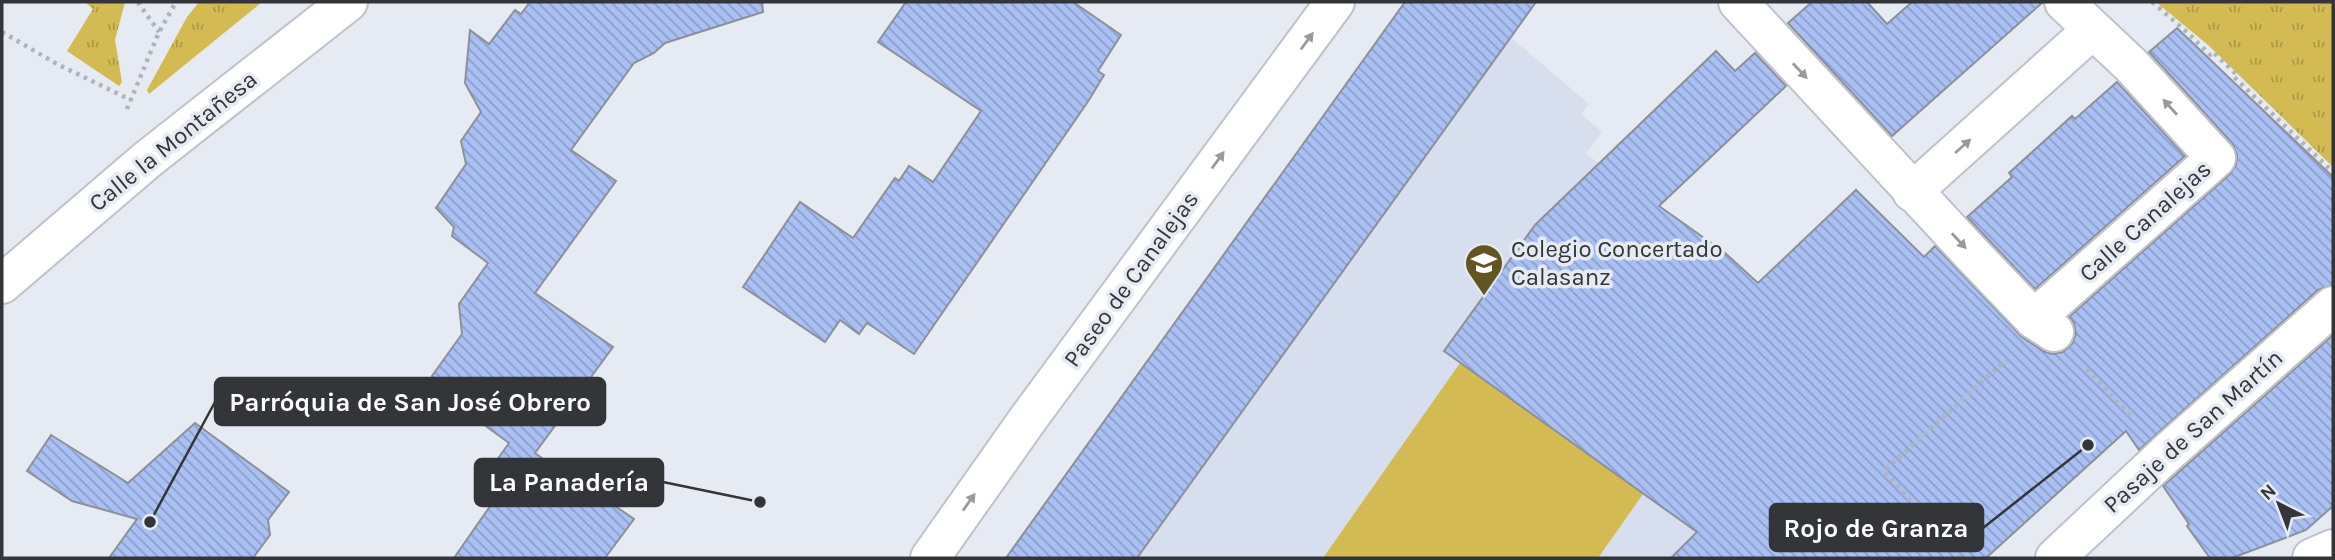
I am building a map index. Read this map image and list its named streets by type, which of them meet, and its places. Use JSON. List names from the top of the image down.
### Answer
{
  "streets": {
    "street": [
      "Calle la Montañesa",
      "Calle Canalejas",
      "Paseo de Canalejas",
      "Pasaje de San Martín"
    ]
  },
  "one_way": ["Paseo de Canalejas"],
  "places": {
    "school or university": ["Colegio Concertado Calasanz"],
    "other": ["Rojo de Granza", "La Panadería", "Parróquia de San José Obrero"]
  },
  "north": "top left"
}
